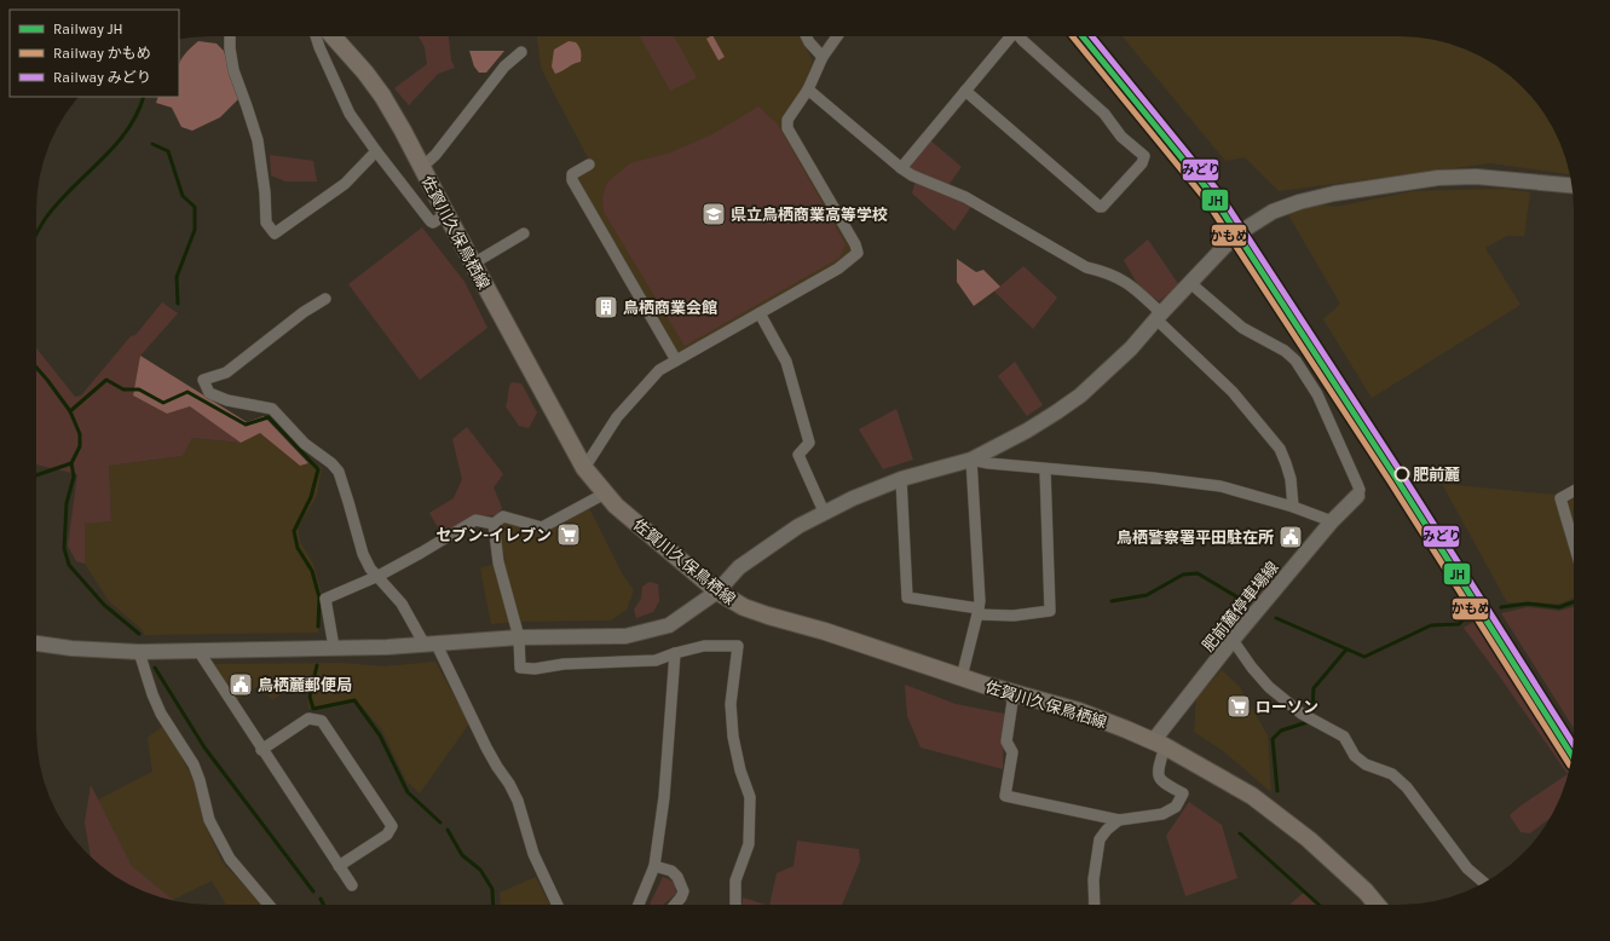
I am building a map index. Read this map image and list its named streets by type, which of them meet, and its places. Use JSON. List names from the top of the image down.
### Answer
{
  "streets": {
    "main road": ["佐賀川久保鳥栖線"],
    "street": ["肥前麓停車場線"]
  },
  "crossings": [
    ["佐賀川久保鳥栖線", "肥前麓停車場線"]
  ],
  "places": {
    "school or university": ["県立鳥栖商業高等学校"],
    "building": ["鳥栖商業会館"],
    "other": ["肥前麓"],
    "supermarket": ["セブン-イレブン", "ローソン"],
    "public building": ["鳥栖警察署平田駐在所", "鳥栖麓郵便局"]
  },
  "lines": ["rail line JH", "rail line かもめ", "rail line みどり"],
  "legend": ["Railway JH", "Railway かもめ", "Railway みどり"]
}
